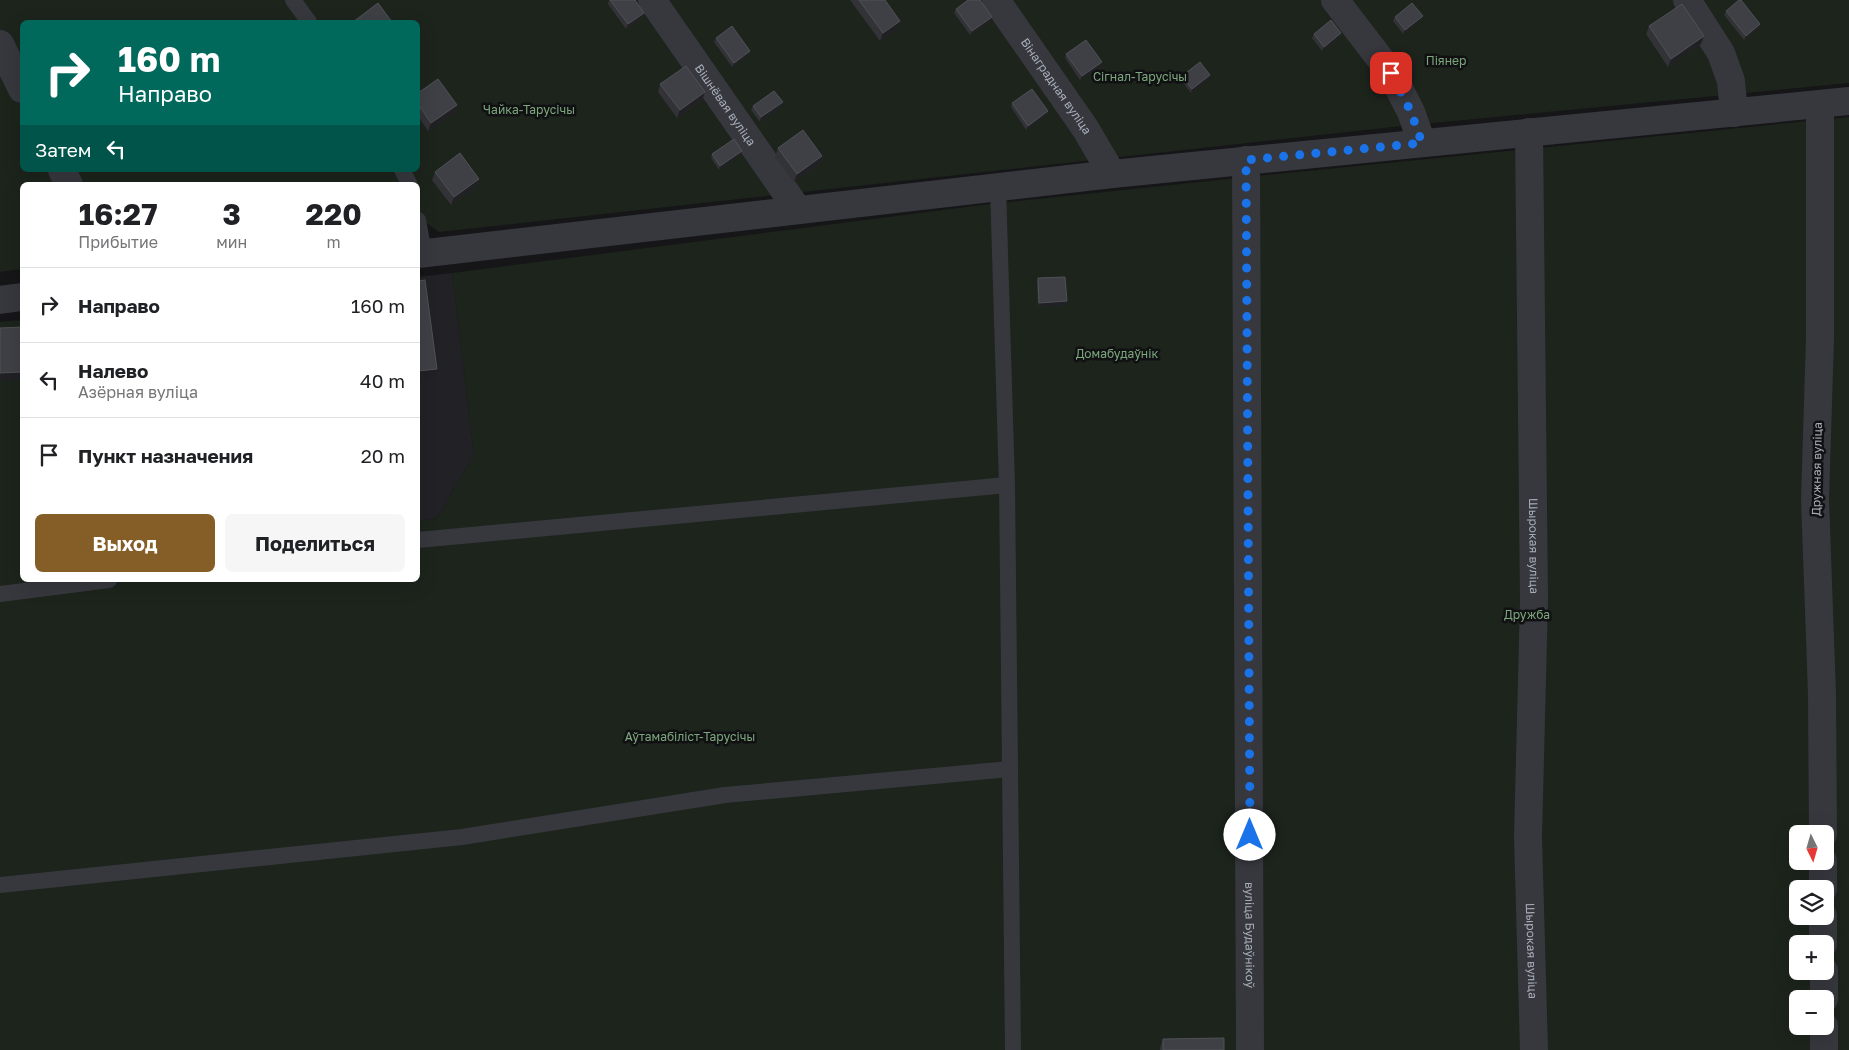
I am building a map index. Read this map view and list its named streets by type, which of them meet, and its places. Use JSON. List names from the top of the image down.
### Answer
{
  "streets": {
    "street": [
      "Вінаградная вуліца",
      "Вішнёвая вуліца",
      "Дружная вуліца",
      "Шырокая вуліца",
      "вуліца Будаўнікоў"
    ]
  },
  "parks": [
    "Піянер",
    "Сігнал-Тарусічы",
    "Чайка-Тарусічы",
    "Домабудаўнік",
    "Дружба",
    "Аўтамабіліст-Тарусічы"
  ],
  "north": "bottom",
  "page": {
    "turn": ["160 m", "Направо"],
    "then": "Затем",
    "eta": [
      "16:27",
      "Прибытие",
      "3",
      "мин",
      "220",
      "m"
    ],
    "list": [
      {
        "name": "Направо",
        "value": "160 m"
      },
      {
        "name": "Налево",
        "note": "Азёрная вуліца",
        "value": "40 m"
      },
      {
        "name": "Пункт назначения",
        "value": "20 m"
      }
    ],
    "buttons": ["Выход", "Поделиться"],
    "map_buttons": ["+", "−"]
  }
}
